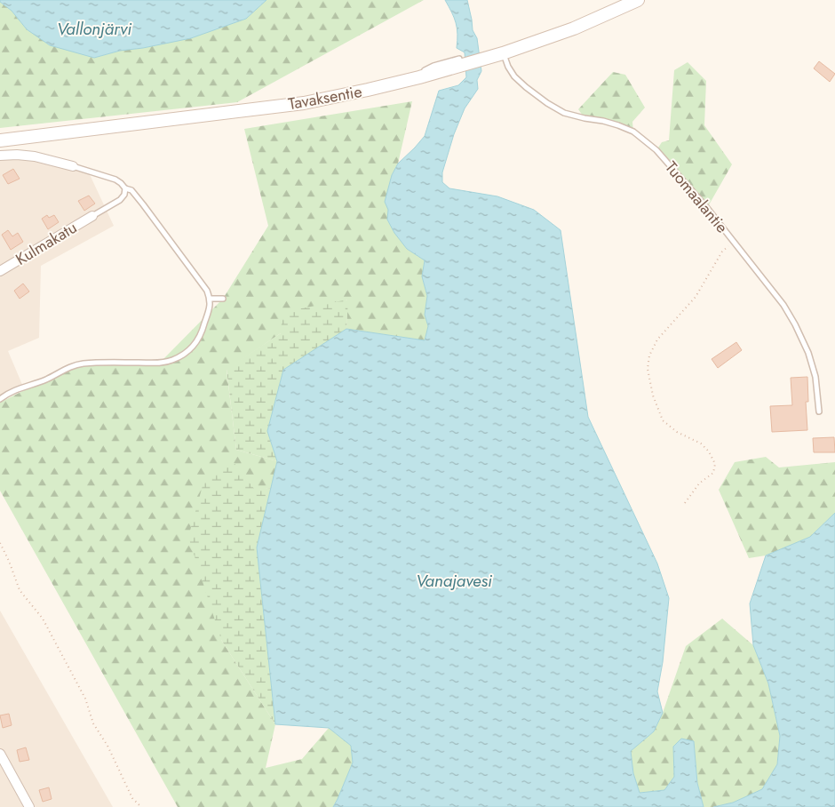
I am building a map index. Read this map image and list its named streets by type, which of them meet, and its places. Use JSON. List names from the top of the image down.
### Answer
{
  "streets": {
    "main road": ["Tavaksentie"],
    "street": ["Kulmakatu"],
    "lane": ["Tuomaalantie"]
  },
  "crossings": [
    ["Tavaksentie", "Tuomaalantie"]
  ],
  "water": ["Vallonjärvi", "Vanajavesi"]
}
